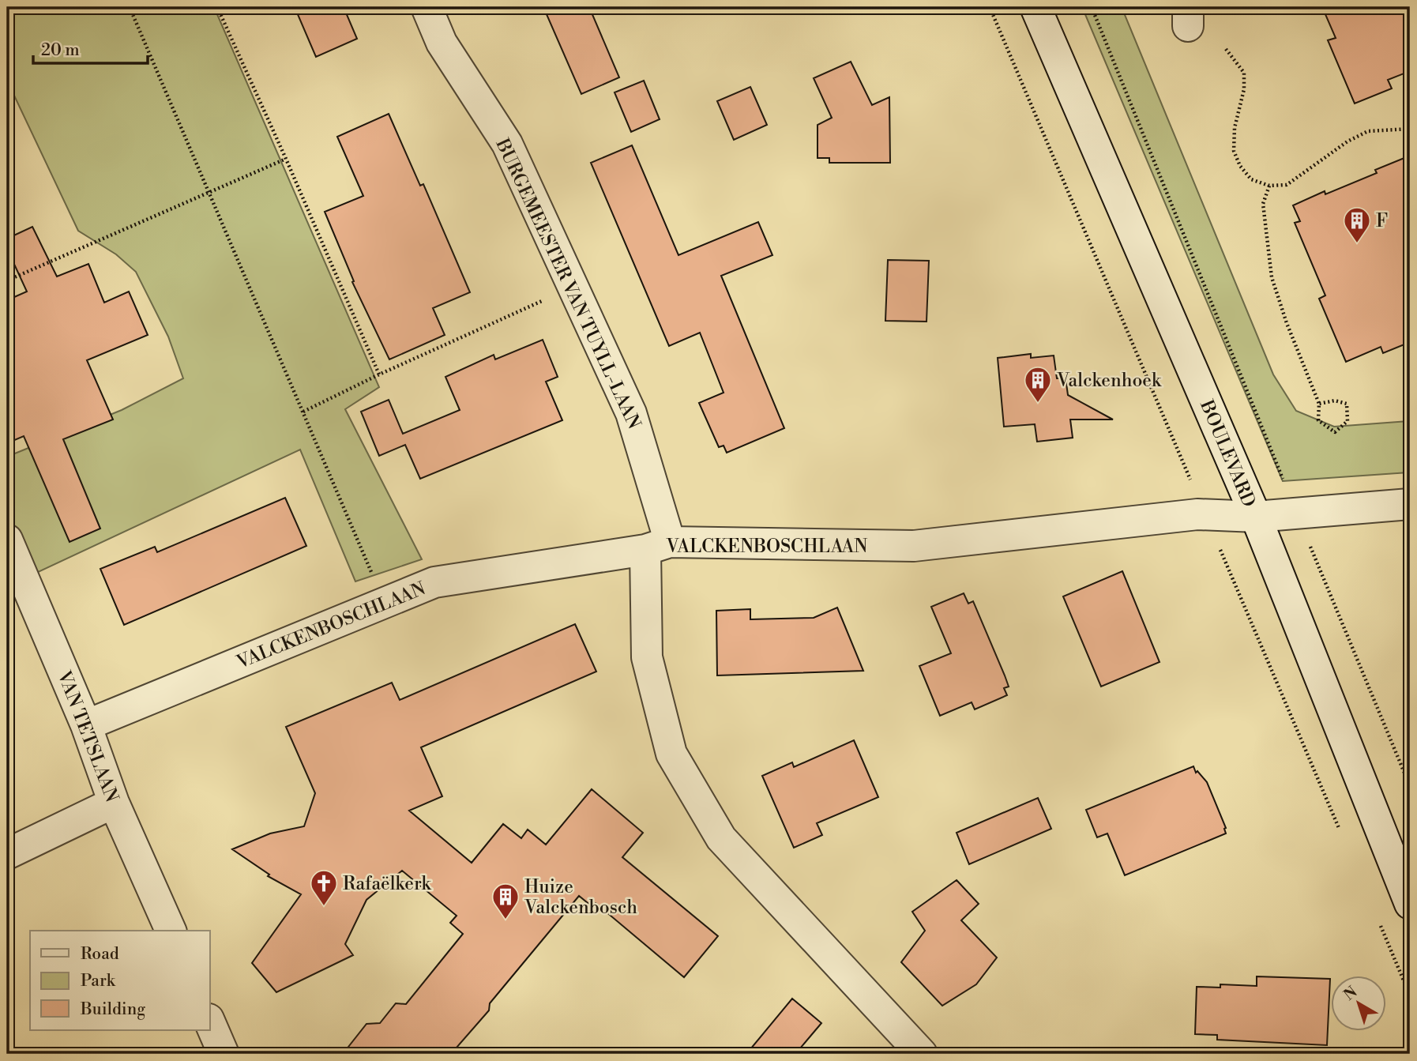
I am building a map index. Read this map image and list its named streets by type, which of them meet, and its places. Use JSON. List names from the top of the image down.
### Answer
{
  "streets": {
    "street": [
      "BURGEMEESTER VAN TUYLL-LAAN",
      "BOULEVARD",
      "VALCKENBOSCHLAAN",
      "VAN TETSLAAN"
    ]
  },
  "crossings": [
    ["BURGEMEESTER VAN TUYLL-LAAN", "VALCKENBOSCHLAAN"],
    ["BOULEVARD", "VALCKENBOSCHLAAN"],
    ["VALCKENBOSCHLAAN", "VAN TETSLAAN"]
  ],
  "places": {
    "building": ["F", "Valckenhoek", "Huize Valckenbosch"],
    "church": ["Rafaëlkerk"]
  },
  "legend": ["Road", "Park", "Building"],
  "scale_bar": "20 m",
  "north": "top left"
}
